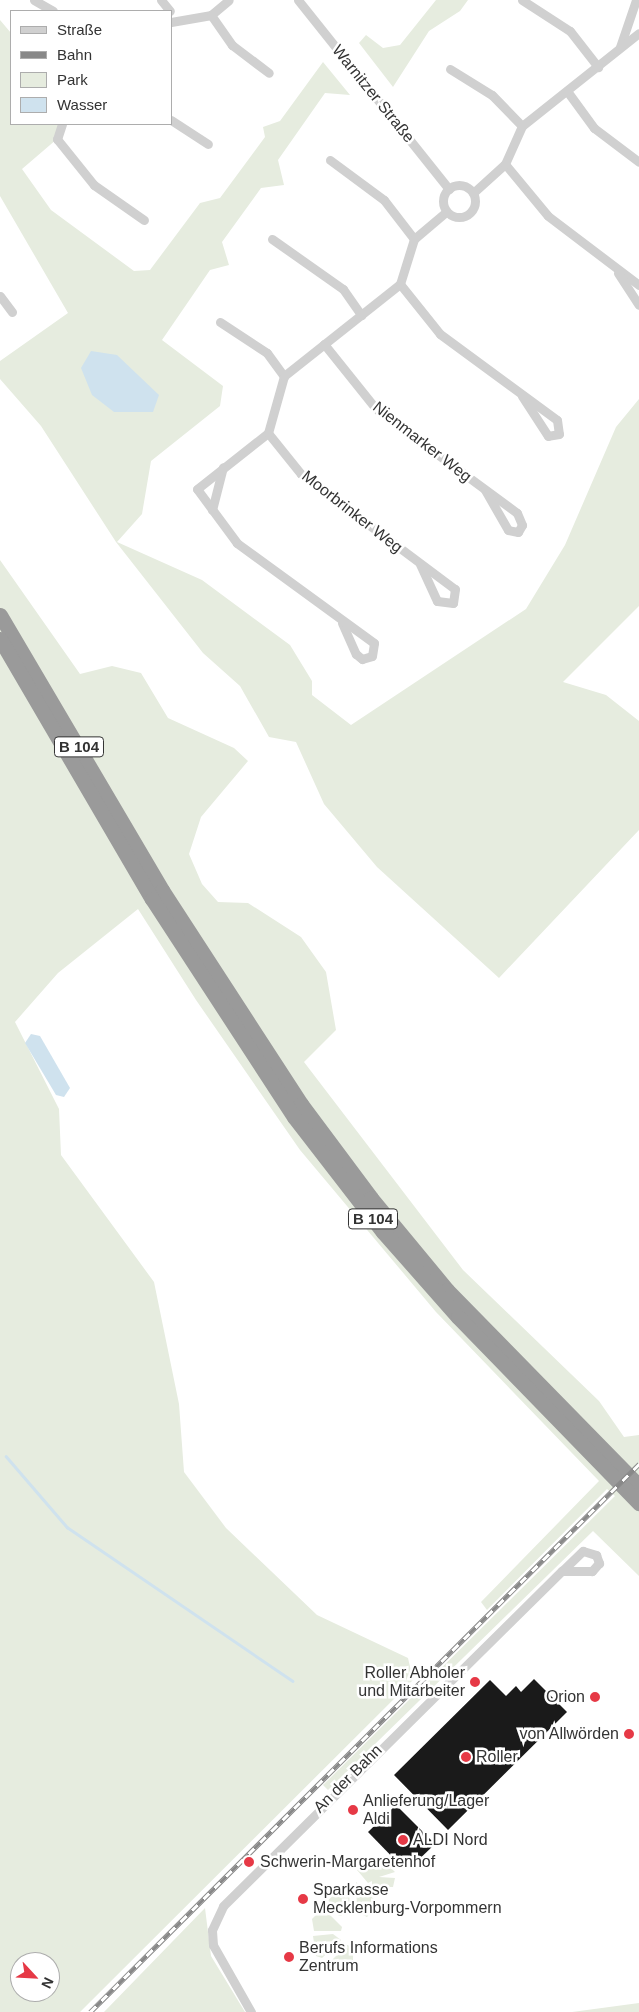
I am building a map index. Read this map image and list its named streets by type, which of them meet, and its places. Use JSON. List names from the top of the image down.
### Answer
{
  "streets": {
    "highway": ["B 104"],
    "street": [
      "Warnitzer Straße",
      "Nienmarker Weg",
      "Moorbrinker Weg",
      "An der Bahn"
    ]
  },
  "places": [
    "Roller Abholer und Mitarbeiter",
    "Orion",
    "von Allwörden",
    "Roller",
    "Anlieferung/Lager Aldi",
    "ALDI Nord",
    "Schwerin-Margaretenhof",
    "Sparkasse Mecklenburg-Vorpommern",
    "Berufs Informations Zentrum"
  ],
  "legend": [
    "Straße",
    "Bahn",
    "Park",
    "Wasser"
  ],
  "north": "bottom right"
}
